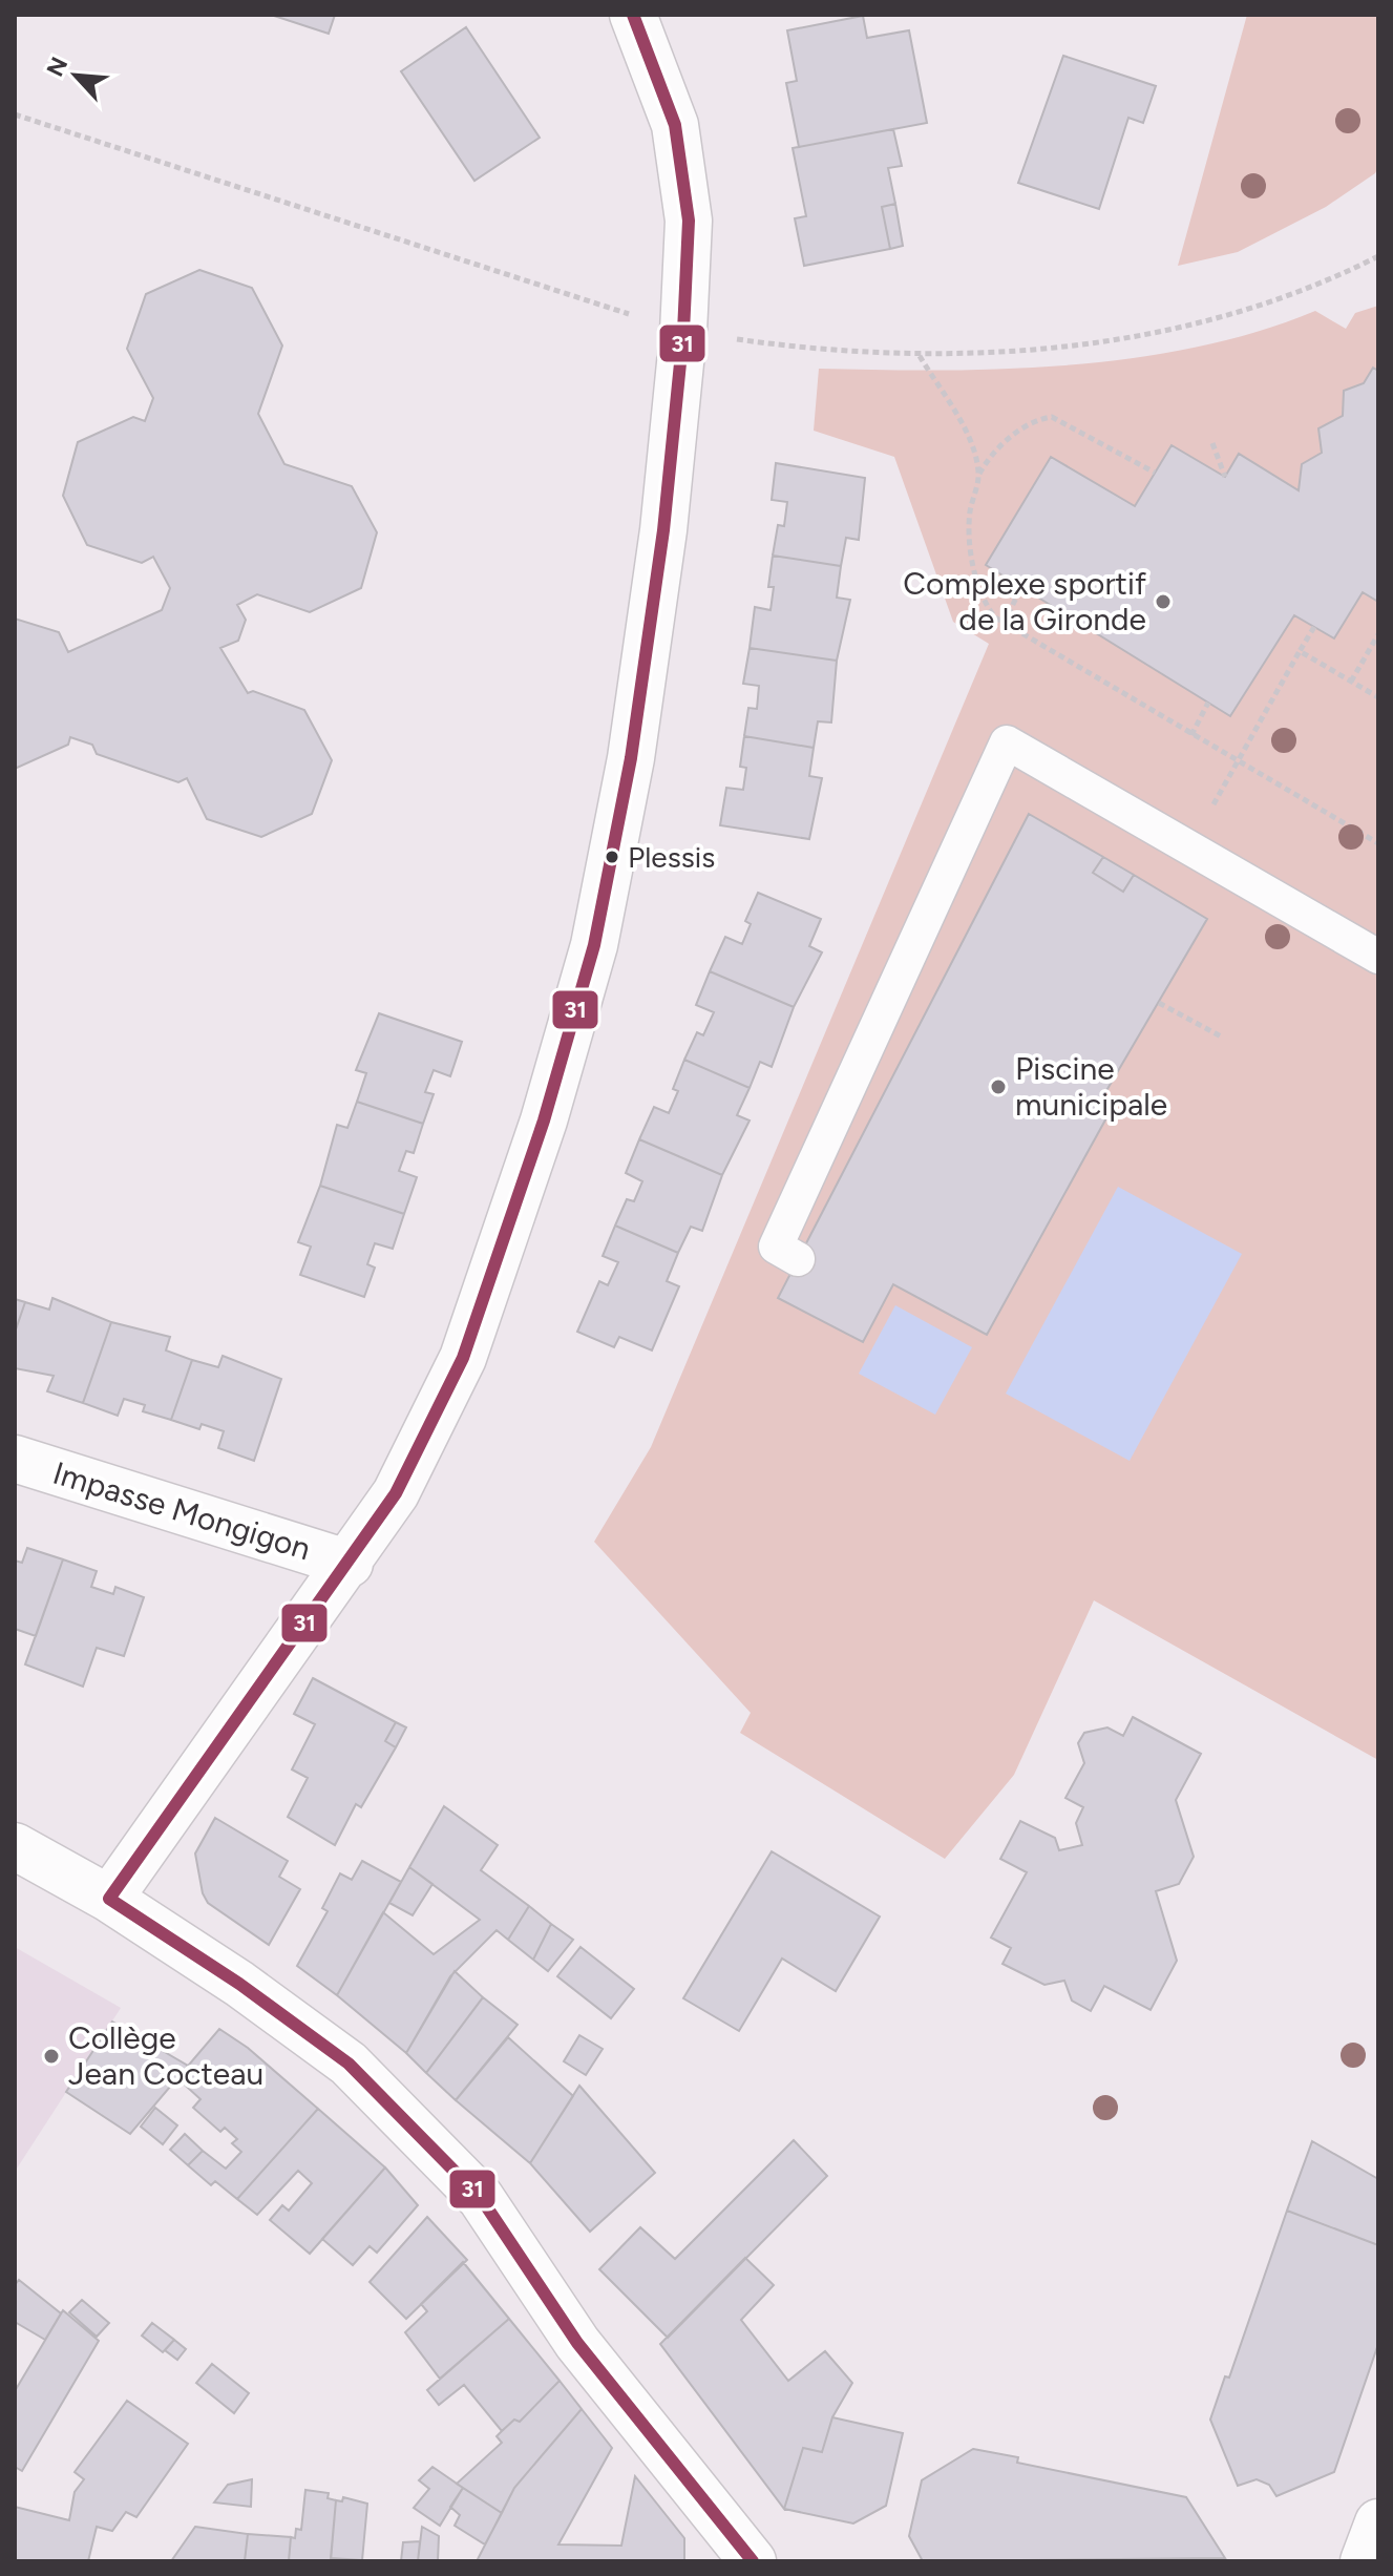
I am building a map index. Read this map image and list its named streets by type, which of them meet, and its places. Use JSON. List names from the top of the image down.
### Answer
{
  "streets": {
    "street": ["Impasse Mongigon"]
  },
  "places": [
    "Complexe sportif de la Gironde",
    "Plessis",
    "Piscine municipale",
    "Collège Jean Cocteau"
  ],
  "lines": ["transit line 31"],
  "north": "top left"
}
